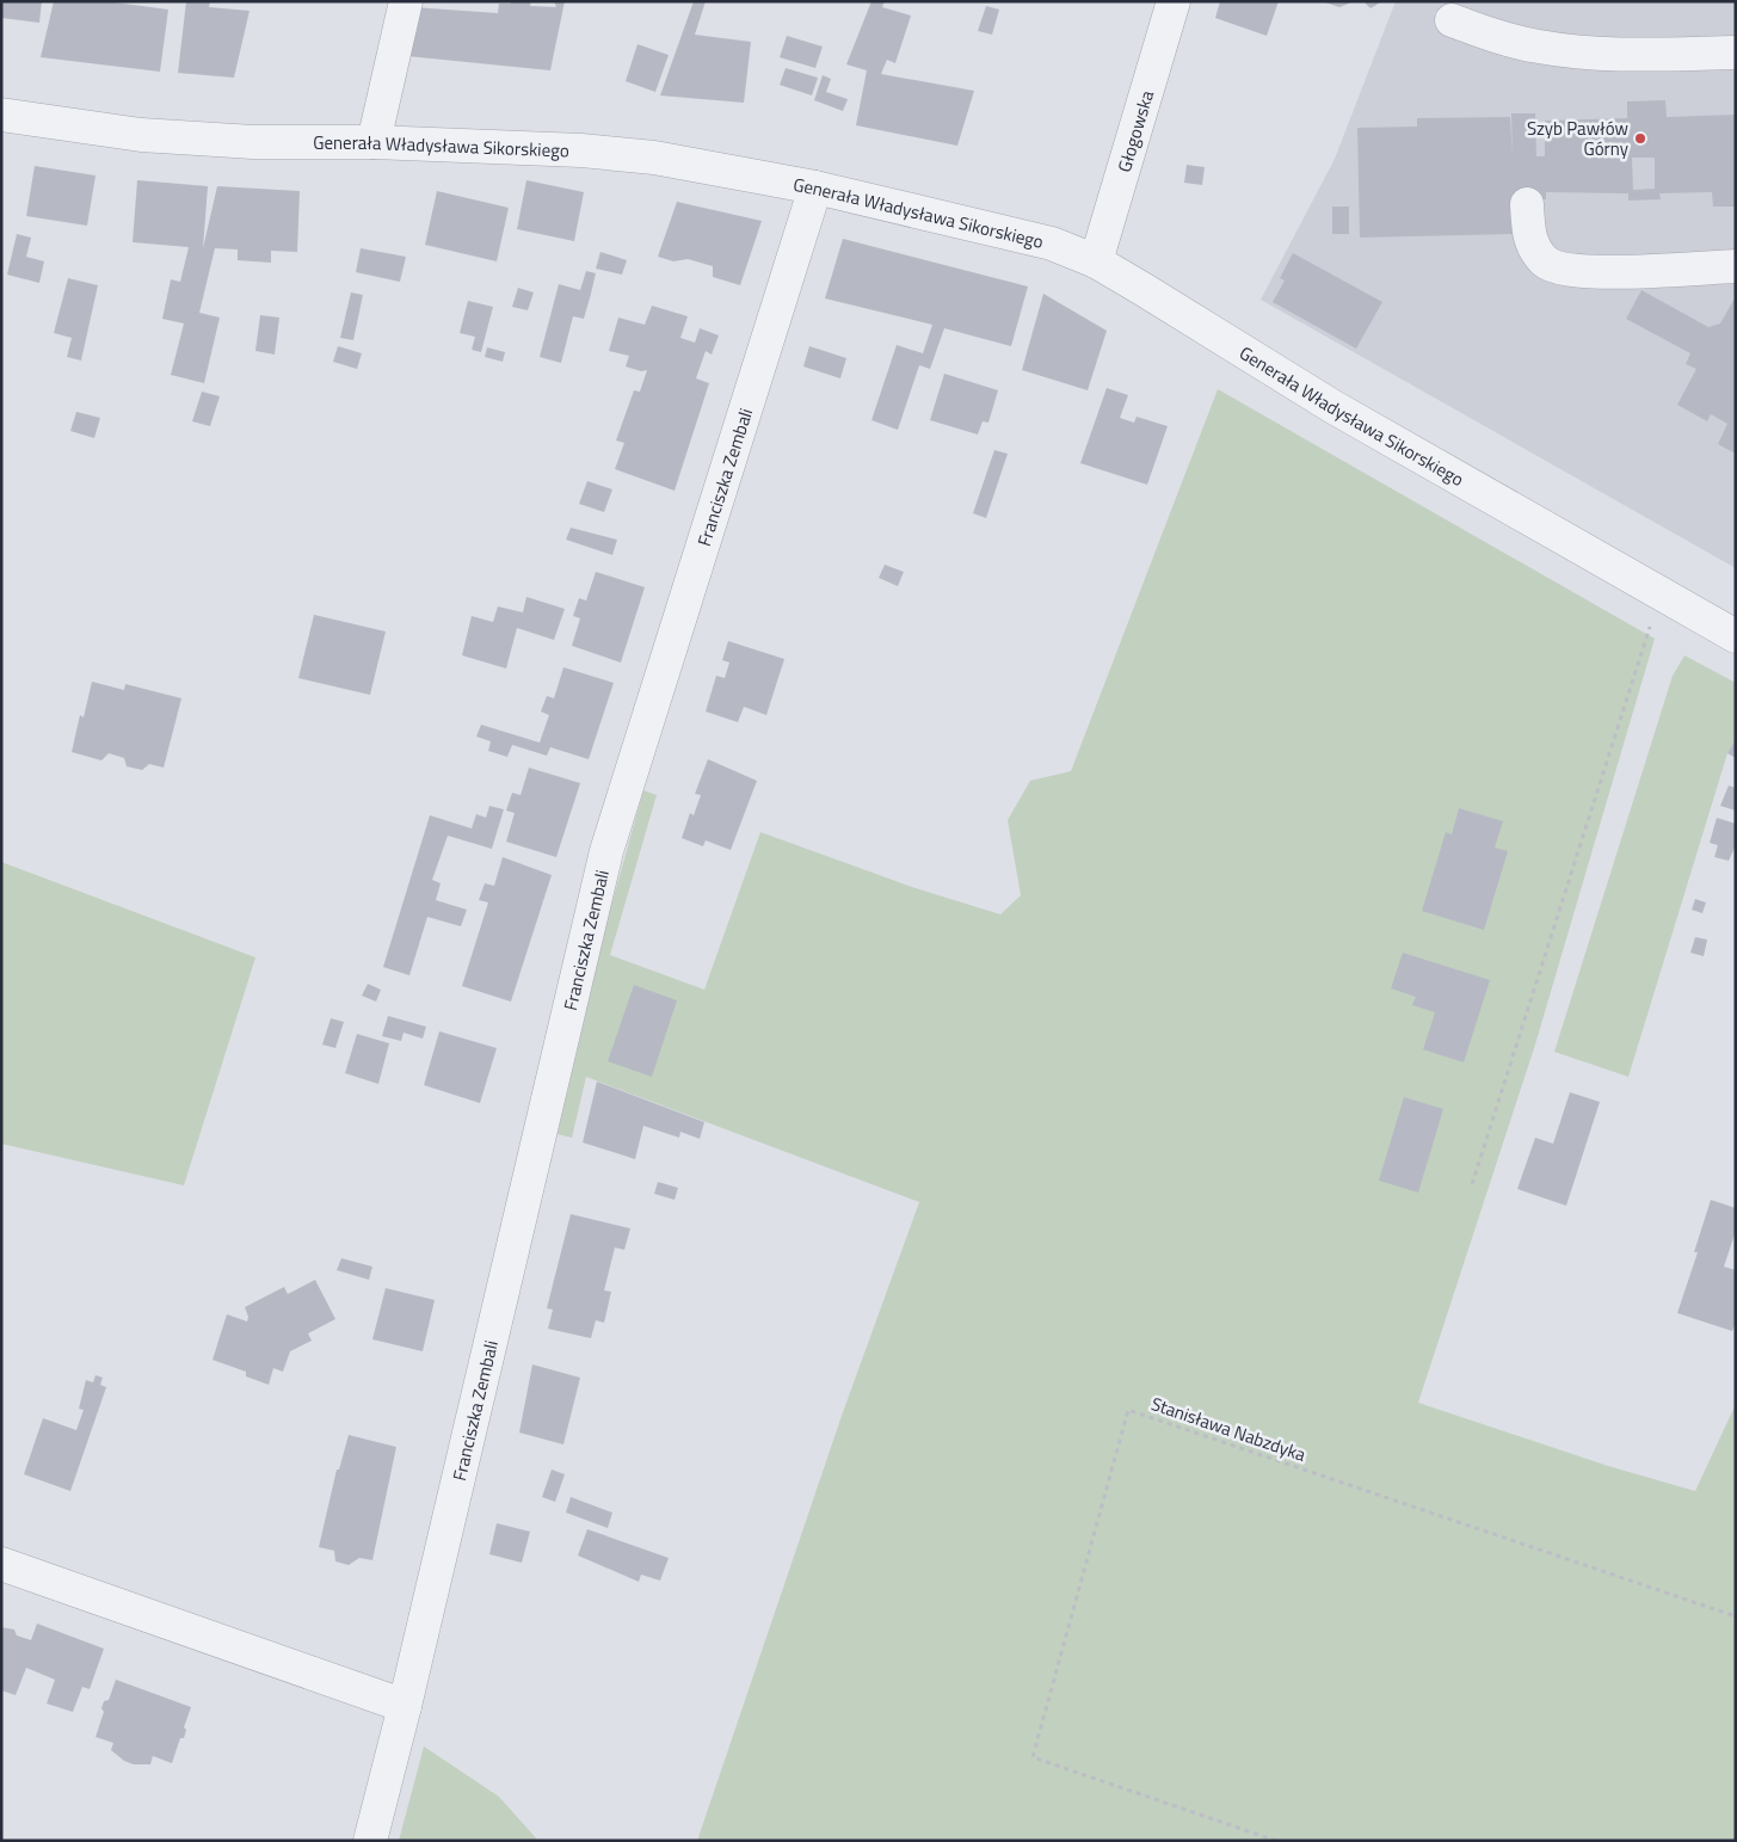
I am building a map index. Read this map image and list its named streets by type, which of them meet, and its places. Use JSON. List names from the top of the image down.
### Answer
{
  "streets": {
    "street": ["Głogowska", "Generała Władysława Sikorskiego", "Franciszka Zembali"],
    "path": ["Stanisława Nabzdyka"]
  },
  "crossings": [
    ["Głogowska", "Generała Władysława Sikorskiego"],
    ["Generała Władysława Sikorskiego", "Franciszka Zembali"]
  ],
  "places": ["Szyb Pawłów Górny"]
}
